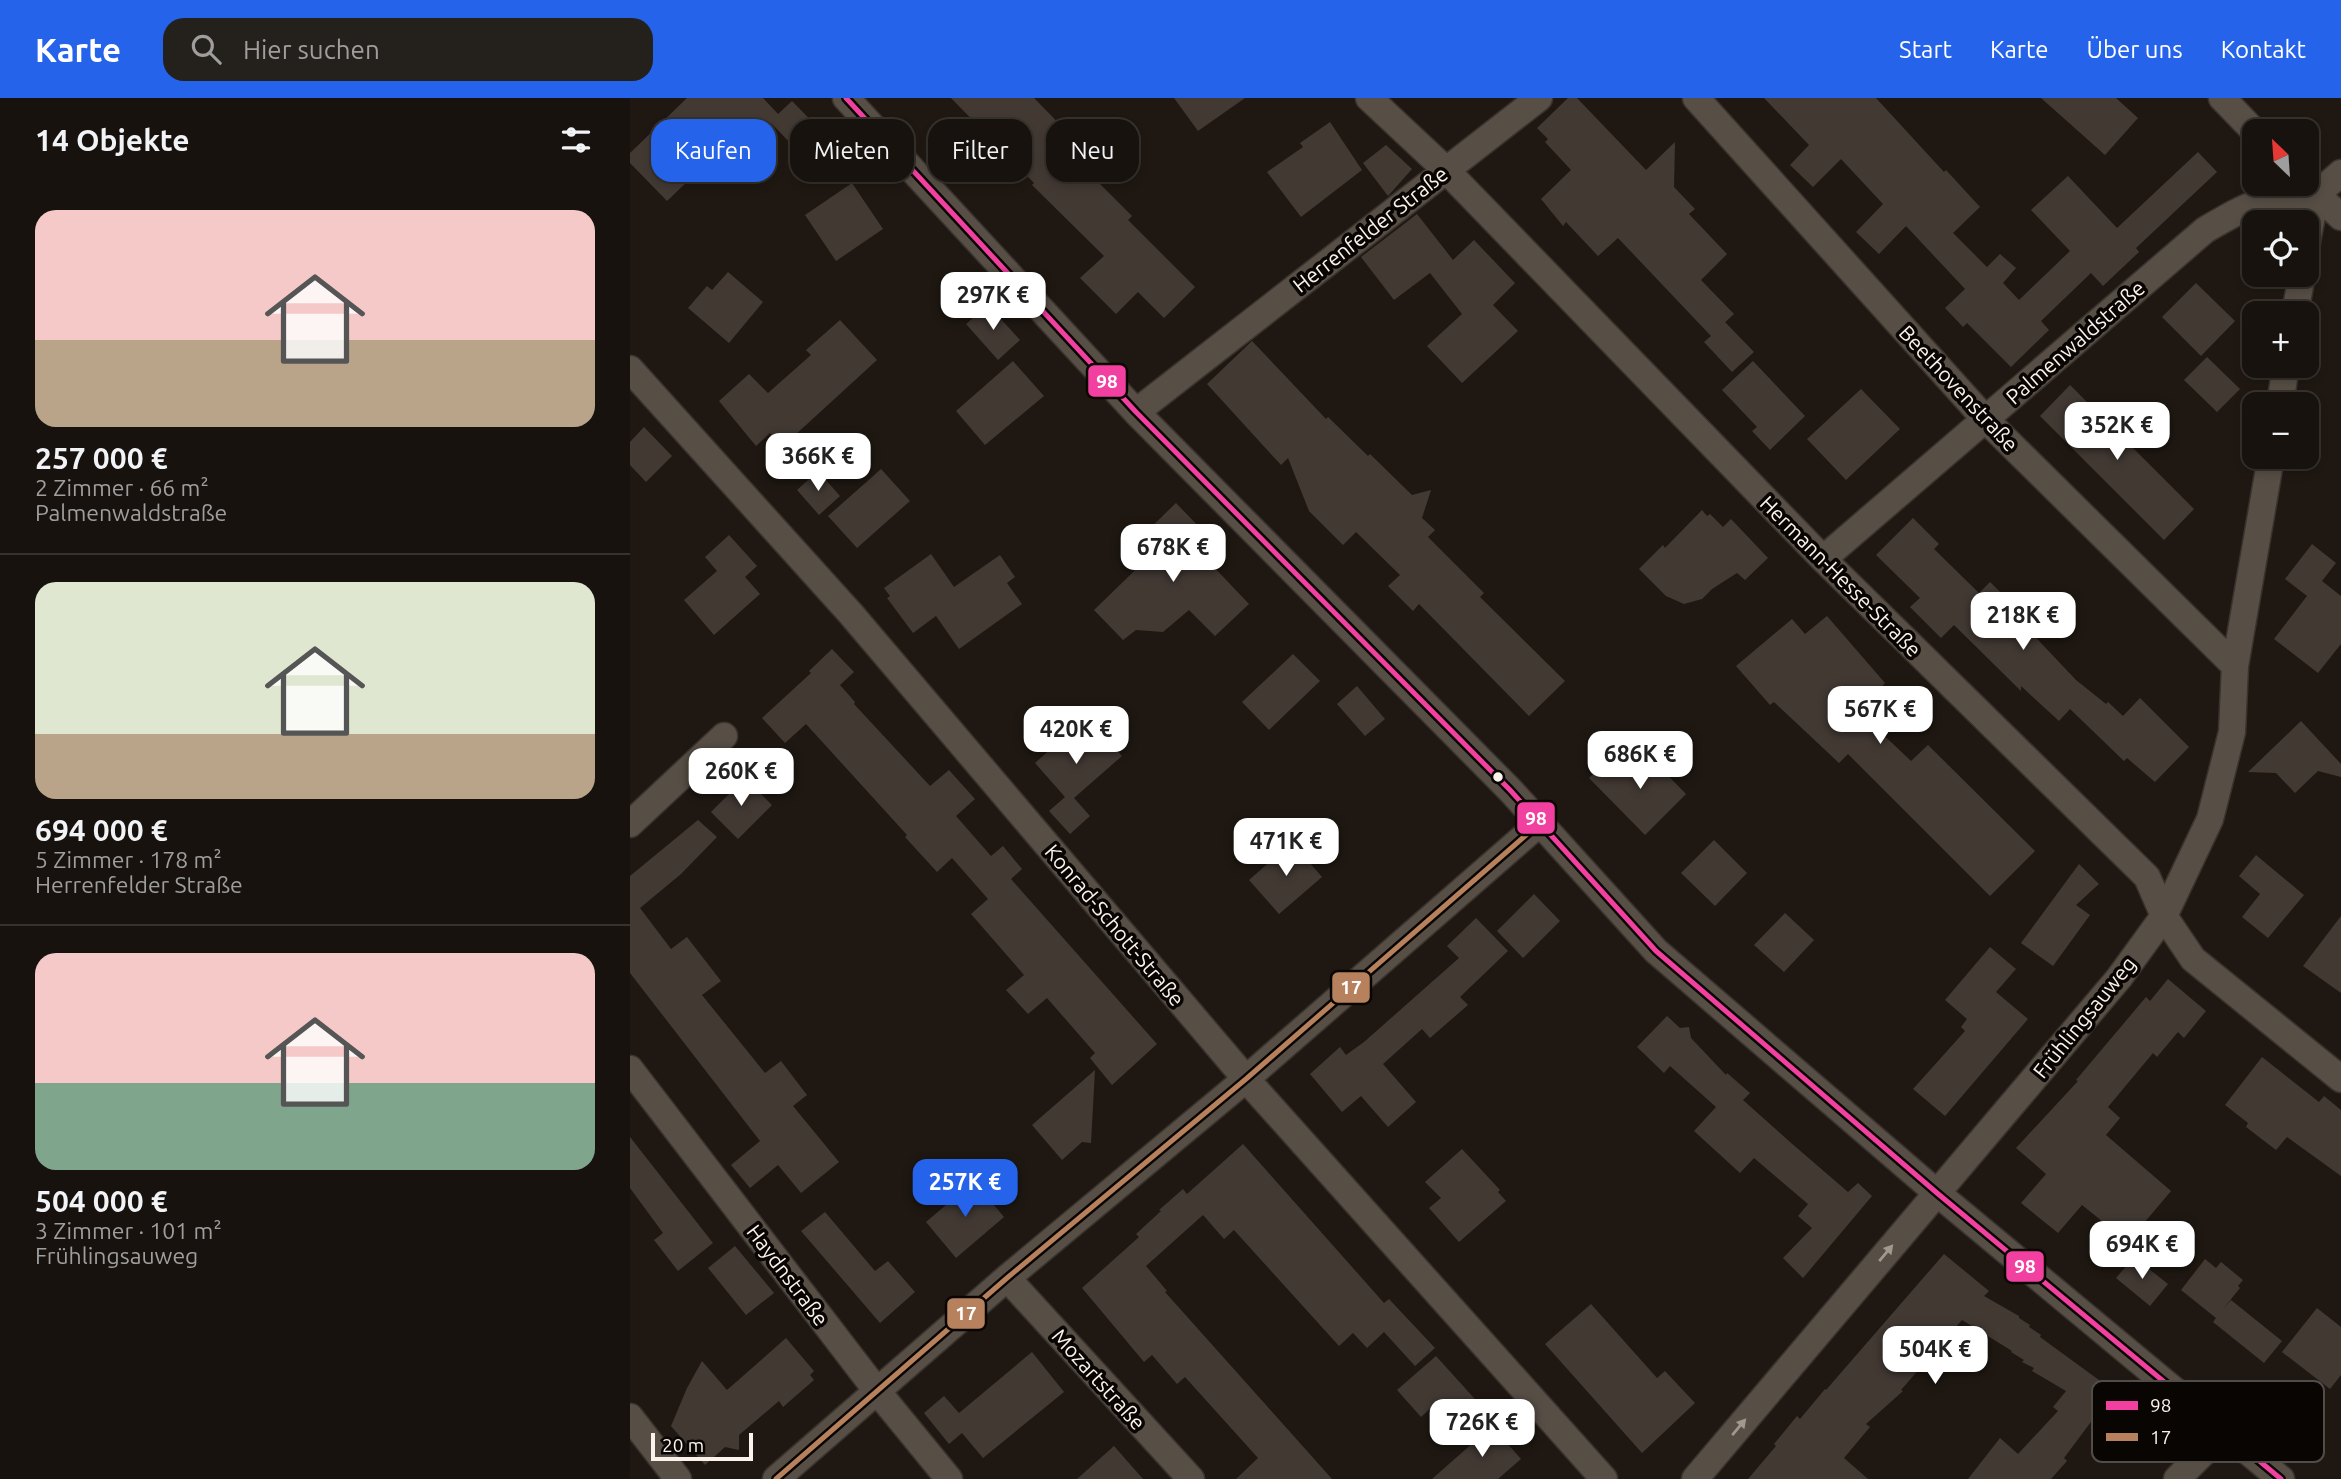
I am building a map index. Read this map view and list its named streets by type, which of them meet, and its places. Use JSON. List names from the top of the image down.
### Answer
{
  "streets": {
    "street": [
      "Herrenfelder Straße",
      "Palmenwaldstraße",
      "Beethovenstraße",
      "Hermann-Hesse-Straße",
      "Konrad-Schott-Straße",
      "Frühlingsauweg",
      "Haydnstraße",
      "Mozartstraße"
    ]
  },
  "crossings": [
    ["Herrenfelder Straße", "Hermann-Hesse-Straße"],
    ["Palmenwaldstraße", "Beethovenstraße"],
    ["Palmenwaldstraße", "Hermann-Hesse-Straße"],
    ["Beethovenstraße", "Frühlingsauweg"],
    ["Hermann-Hesse-Straße", "Frühlingsauweg"]
  ],
  "lines": ["transit line 98", "transit line 17"],
  "legend": ["98", "17"],
  "scale_bar": "20 m",
  "north": "top left",
  "page": {
    "header": "Karte",
    "search": "Hier suchen",
    "nav": [
      "Start",
      "Karte",
      "Über uns",
      "Kontakt"
    ],
    "heading": "14 Objekte",
    "map_buttons": ["+", "−"],
    "chip": [
      "Kaufen",
      "Mieten",
      "Filter",
      "Neu"
    ],
    "list": [
      {
        "name": "257 000 €",
        "note": "2 Zimmer · 66 m² · Palmenwaldstraße"
      },
      {
        "name": "694 000 €",
        "note": "5 Zimmer · 178 m² · Herrenfelder Straße"
      },
      {
        "name": "504 000 €",
        "note": "3 Zimmer · 101 m² · Frühlingsauweg"
      }
    ],
    "price": [
      "297K €",
      "352K €",
      "366K €",
      "678K €",
      "218K €",
      "567K €",
      "420K €",
      "686K €",
      "260K €",
      "471K €",
      "257K €",
      "694K €",
      "504K €",
      "726K €"
    ],
    "scale": "20 m"
  }
}
